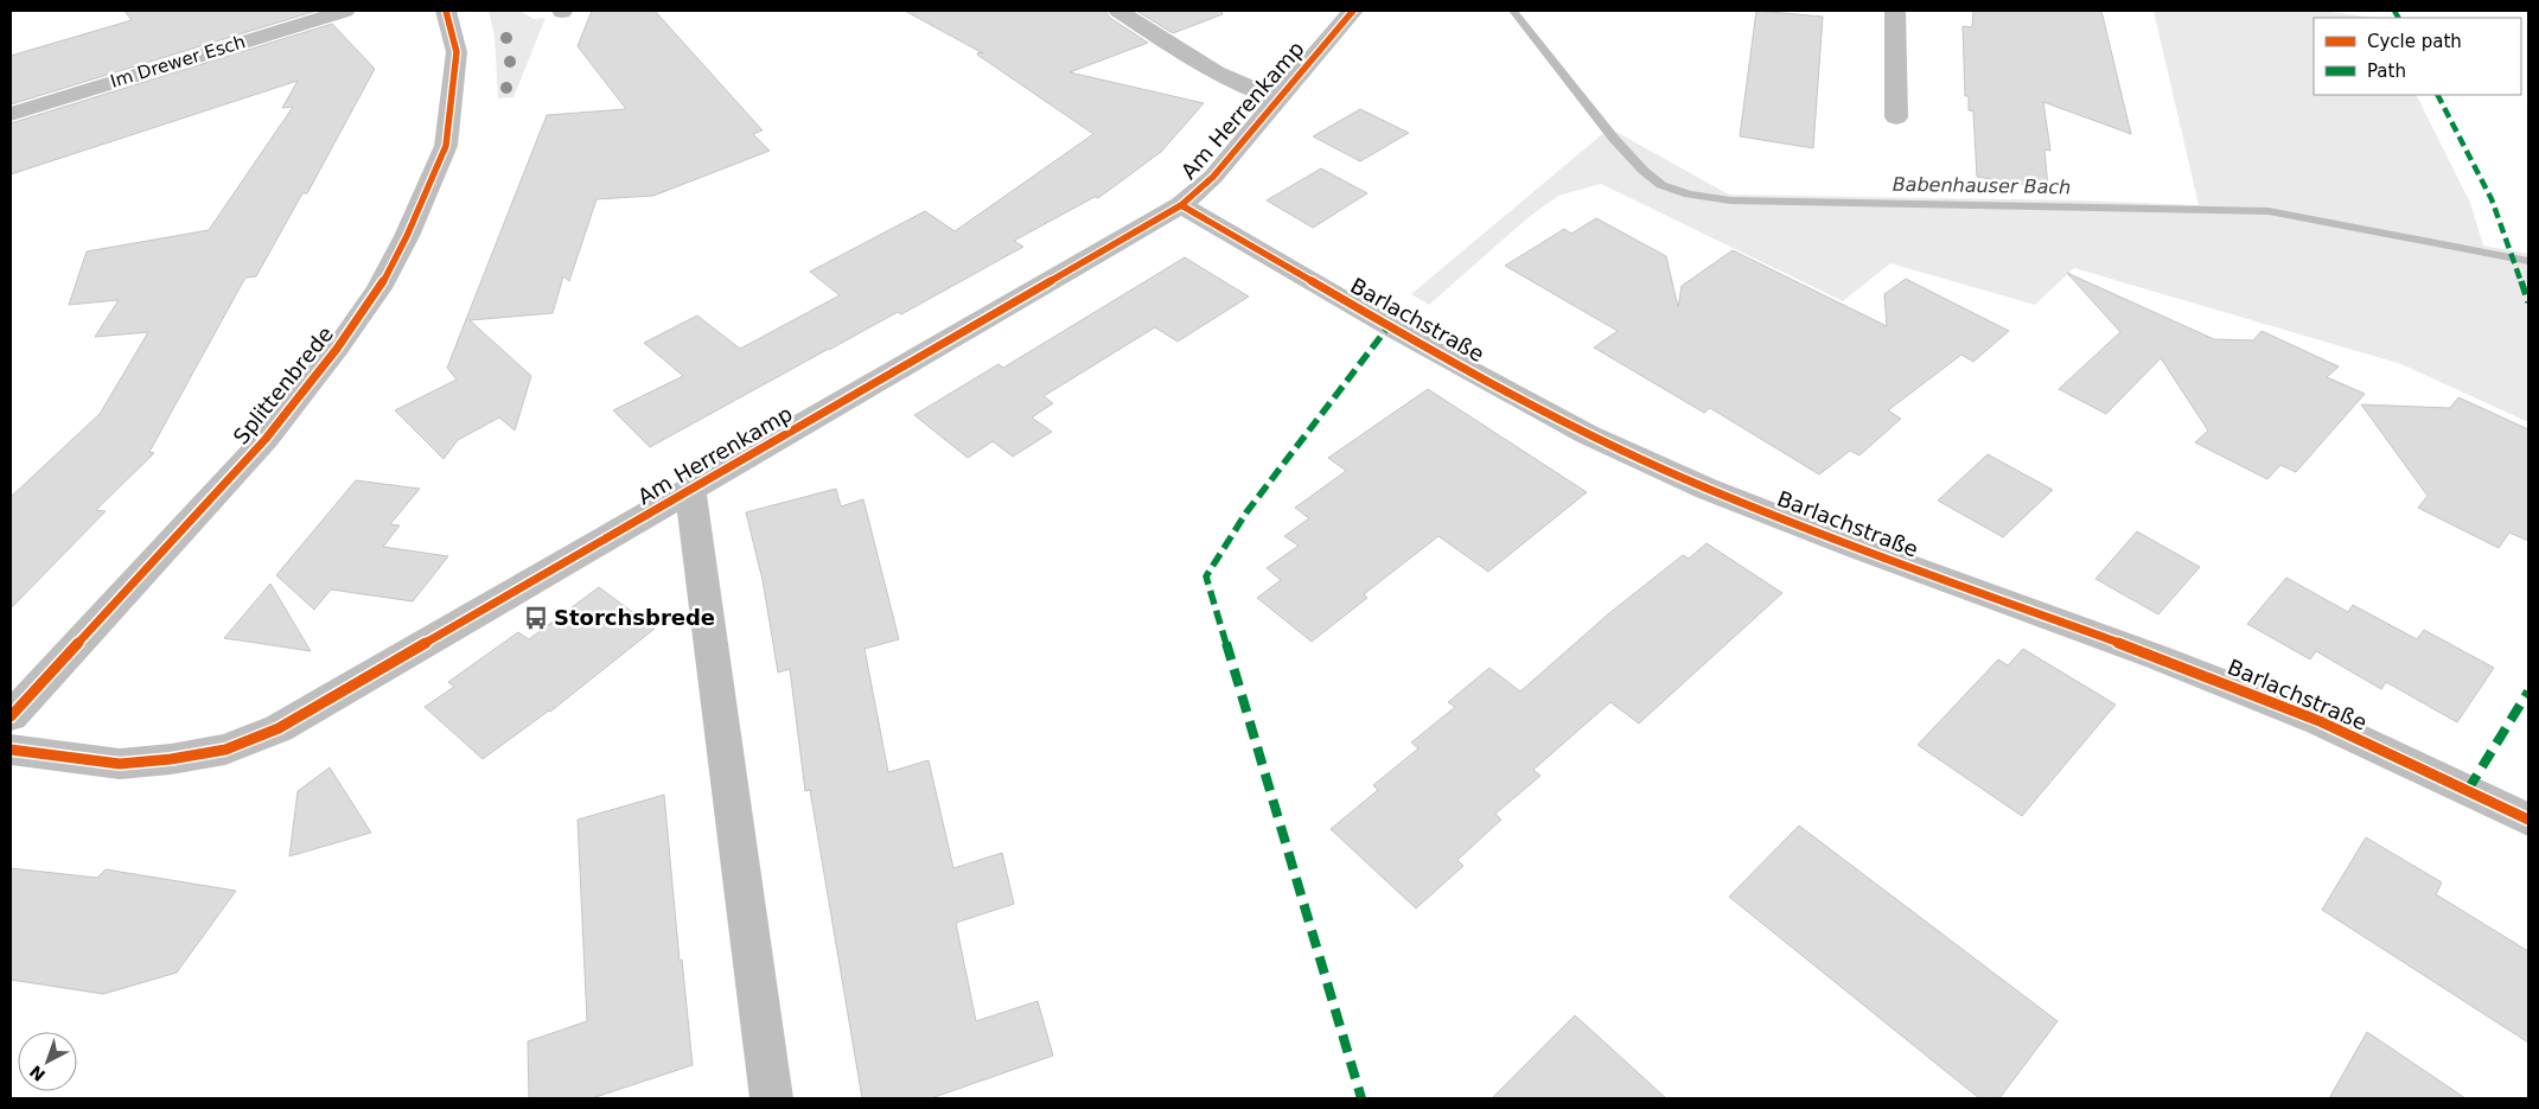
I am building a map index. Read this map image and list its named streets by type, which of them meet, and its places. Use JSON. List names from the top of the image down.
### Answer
{
  "streets": {
    "street": [
      "Im Drewer Esch",
      "Am Herrenkamp",
      "Barlachstraße",
      "Splittenbrede"
    ]
  },
  "crossings": [
    ["Am Herrenkamp", "Barlachstraße"]
  ],
  "water": ["Babenhauser Bach"],
  "places": {
    "bus stop": ["Storchsbrede"]
  },
  "legend": ["Cycle path", "Path"],
  "north": "bottom left"
}
